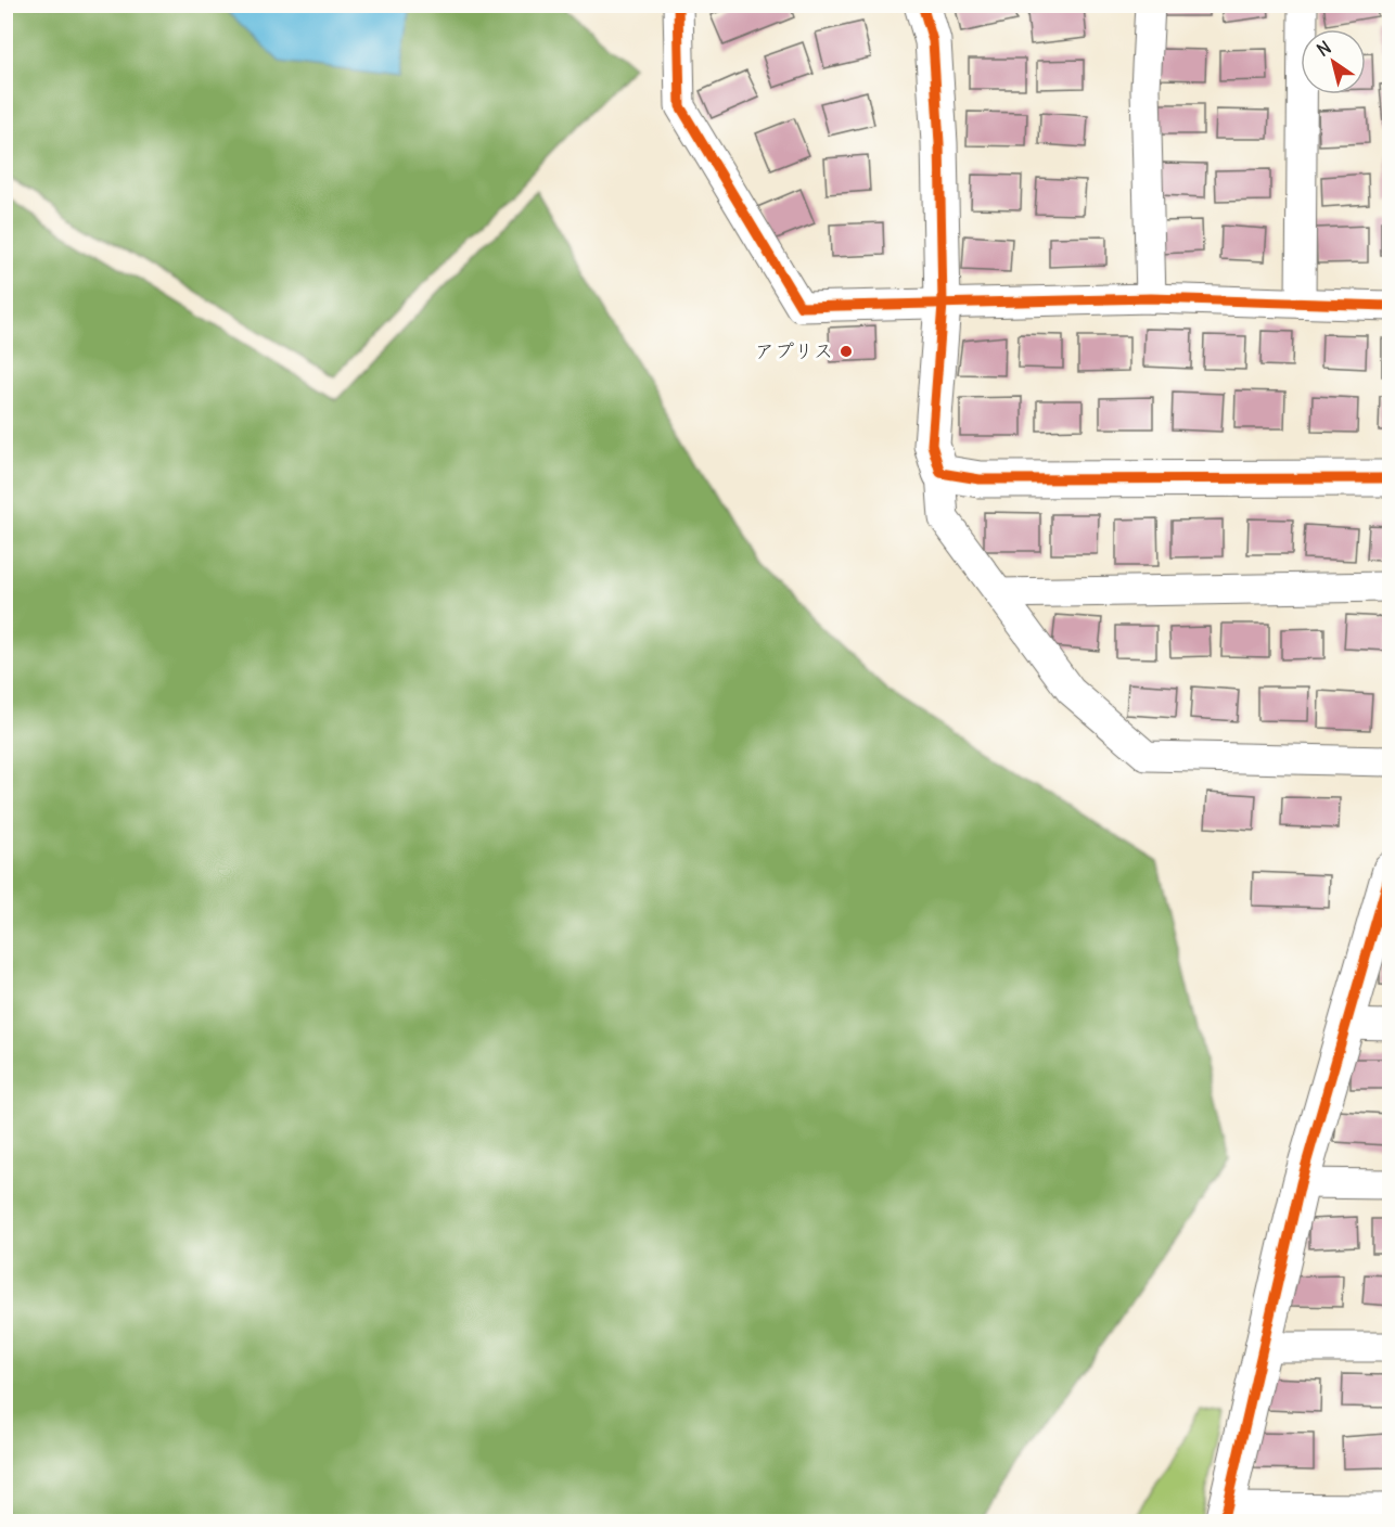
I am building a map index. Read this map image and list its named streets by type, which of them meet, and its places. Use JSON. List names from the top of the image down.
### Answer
{
  "places": ["アプリス"],
  "north": "top left"
}
